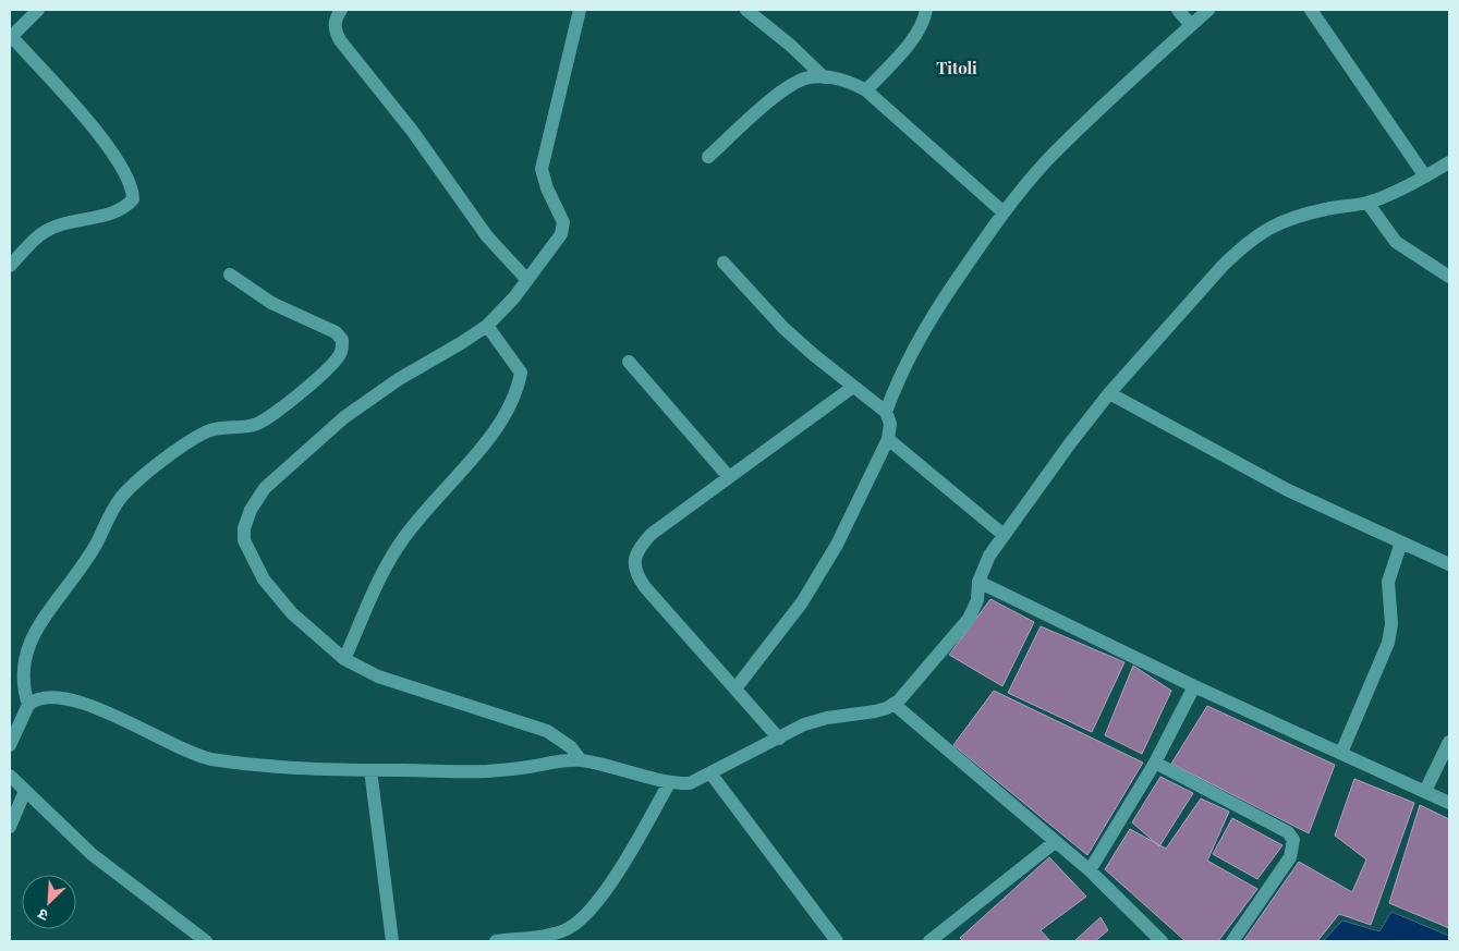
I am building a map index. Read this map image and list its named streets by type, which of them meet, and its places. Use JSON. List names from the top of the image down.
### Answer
{
  "districts": ["Titoli"],
  "north": "bottom left"
}
